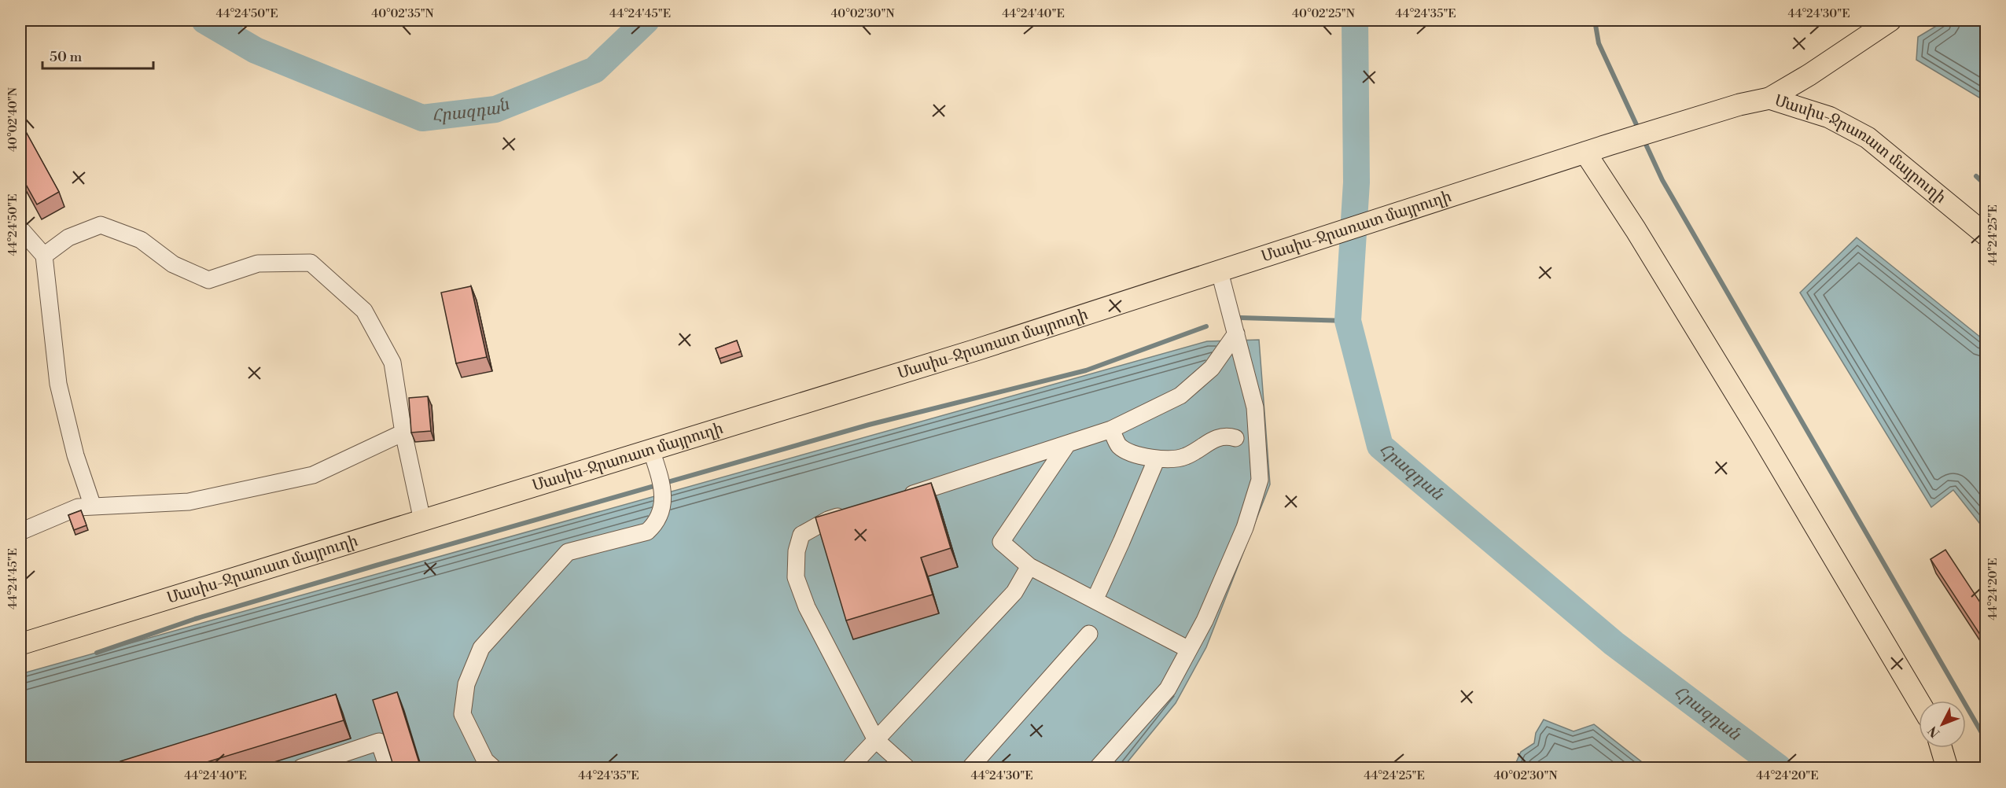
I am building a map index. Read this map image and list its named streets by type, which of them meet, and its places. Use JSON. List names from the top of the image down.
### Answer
{
  "streets": {
    "main road": ["Մասիս-Ջրառատ մայրուղի"]
  },
  "water": ["Հրազդան"],
  "scale_bar": "50 m",
  "north": "bottom left",
  "coordinates": [
    "44°24'50\"E",
    "40°02'35\"N",
    "44°24'45\"E",
    "40°02'30\"N",
    "44°24'40\"E",
    "40°02'25\"N",
    "44°24'35\"E",
    "44°24'30\"E",
    "40°02'40\"N",
    "44°24'25\"E",
    "44°24'20\"E"
  ]
}
